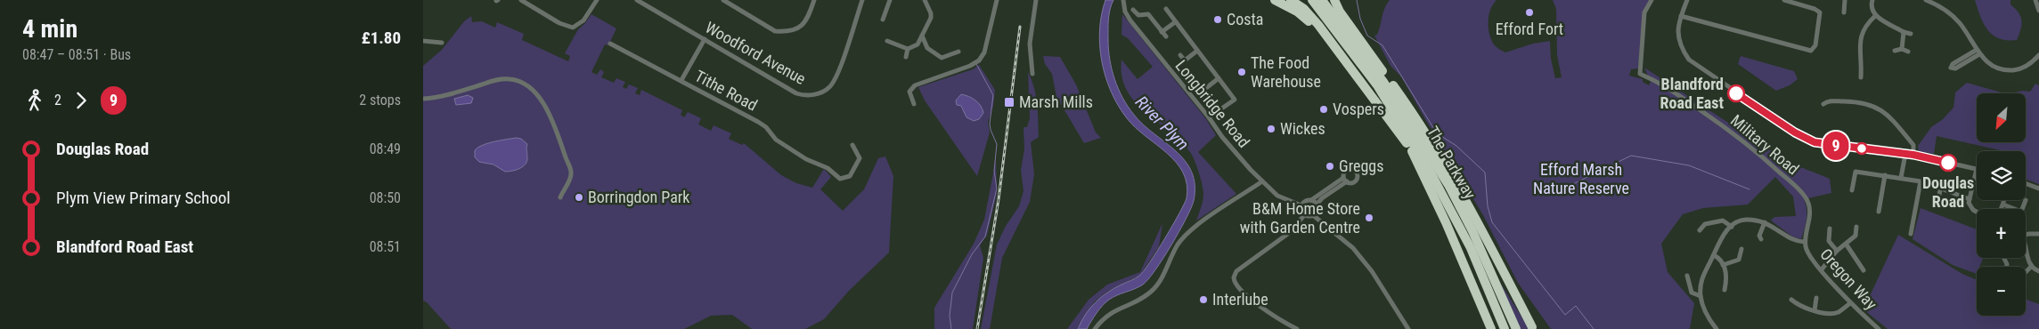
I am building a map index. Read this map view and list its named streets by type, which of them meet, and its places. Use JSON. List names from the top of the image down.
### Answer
{
  "streets": {
    "highway": ["The Parkway"],
    "street": [
      "Woodford Avenue",
      "Tithe Road",
      "Longbridge Road",
      "Military Road",
      "Oregon Way"
    ]
  },
  "crossings": [
    ["Woodford Avenue", "Tithe Road"],
    ["Military Road", "Oregon Way"]
  ],
  "water": ["River Plym"],
  "parks": ["Efford Marsh Nature Reserve"],
  "places": {
    "other": [
      "Efford Fort",
      "Costa",
      "The Food Warehouse",
      "Blandford Road East",
      "Vospers",
      "Wickes",
      "Douglas Road",
      "Greggs",
      "Borringdon Park",
      "B&M Home Store with Garden Centre",
      "Interlube"
    ],
    "transit": ["Marsh Mills"]
  },
  "lines": ["bus line 9"],
  "north": "bottom left",
  "page": {
    "heading": ["4 min", "08:47 – 08:51 · Bus", "£1.80"],
    "on_map": "9",
    "legs": ["2", "9", "2 stops"],
    "map_buttons": ["+", "−"],
    "list": [
      {
        "name": "Douglas Road",
        "value": "08:49"
      },
      {
        "name": "Plym View Primary School",
        "value": "08:50"
      },
      {
        "name": "Blandford Road East",
        "value": "08:51"
      }
    ]
  }
}
